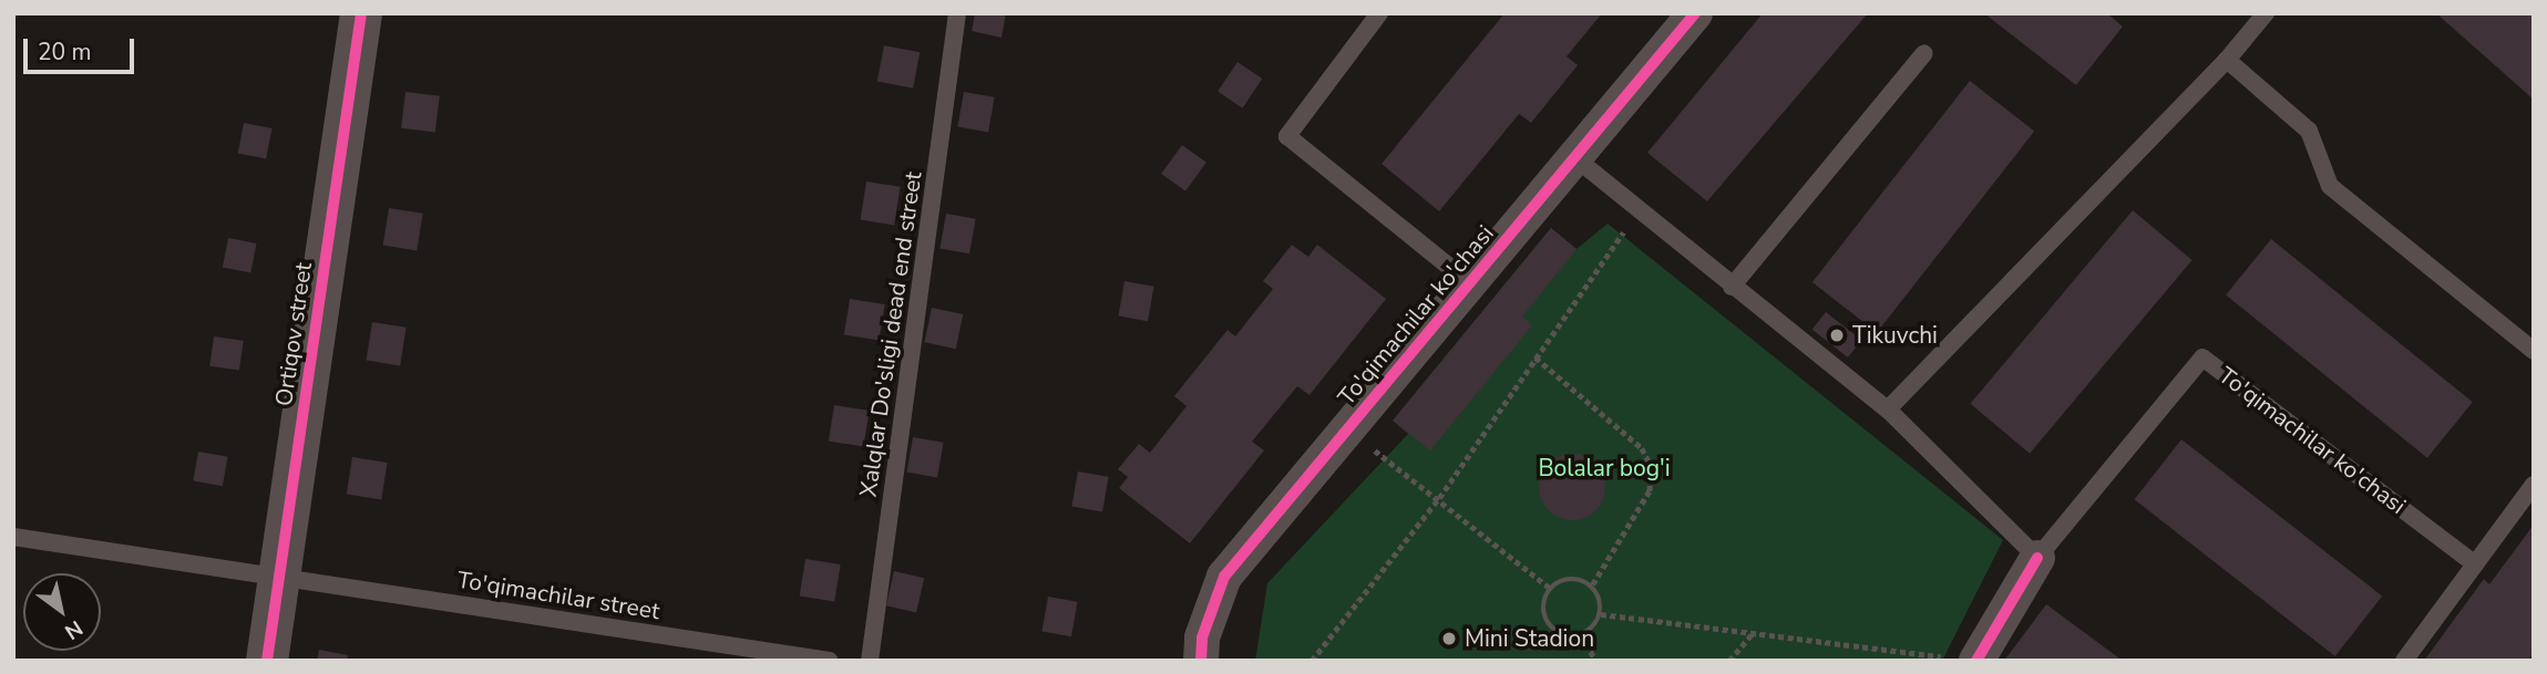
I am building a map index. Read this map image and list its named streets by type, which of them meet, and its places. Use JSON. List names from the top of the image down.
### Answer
{
  "streets": {
    "street": ["To'qimachilar ko'chasi", "Ortiqov street"],
    "lane": ["Xalqlar Do'sligi dead end street", "To'qimachilar street"]
  },
  "crossings": [
    ["Ortiqov street", "To'qimachilar street"]
  ],
  "parks": ["Bolalar bog'i"],
  "places": ["Tikuvchi", "Mini Stadion"],
  "scale_bar": "20 m",
  "north": "bottom right"
}
